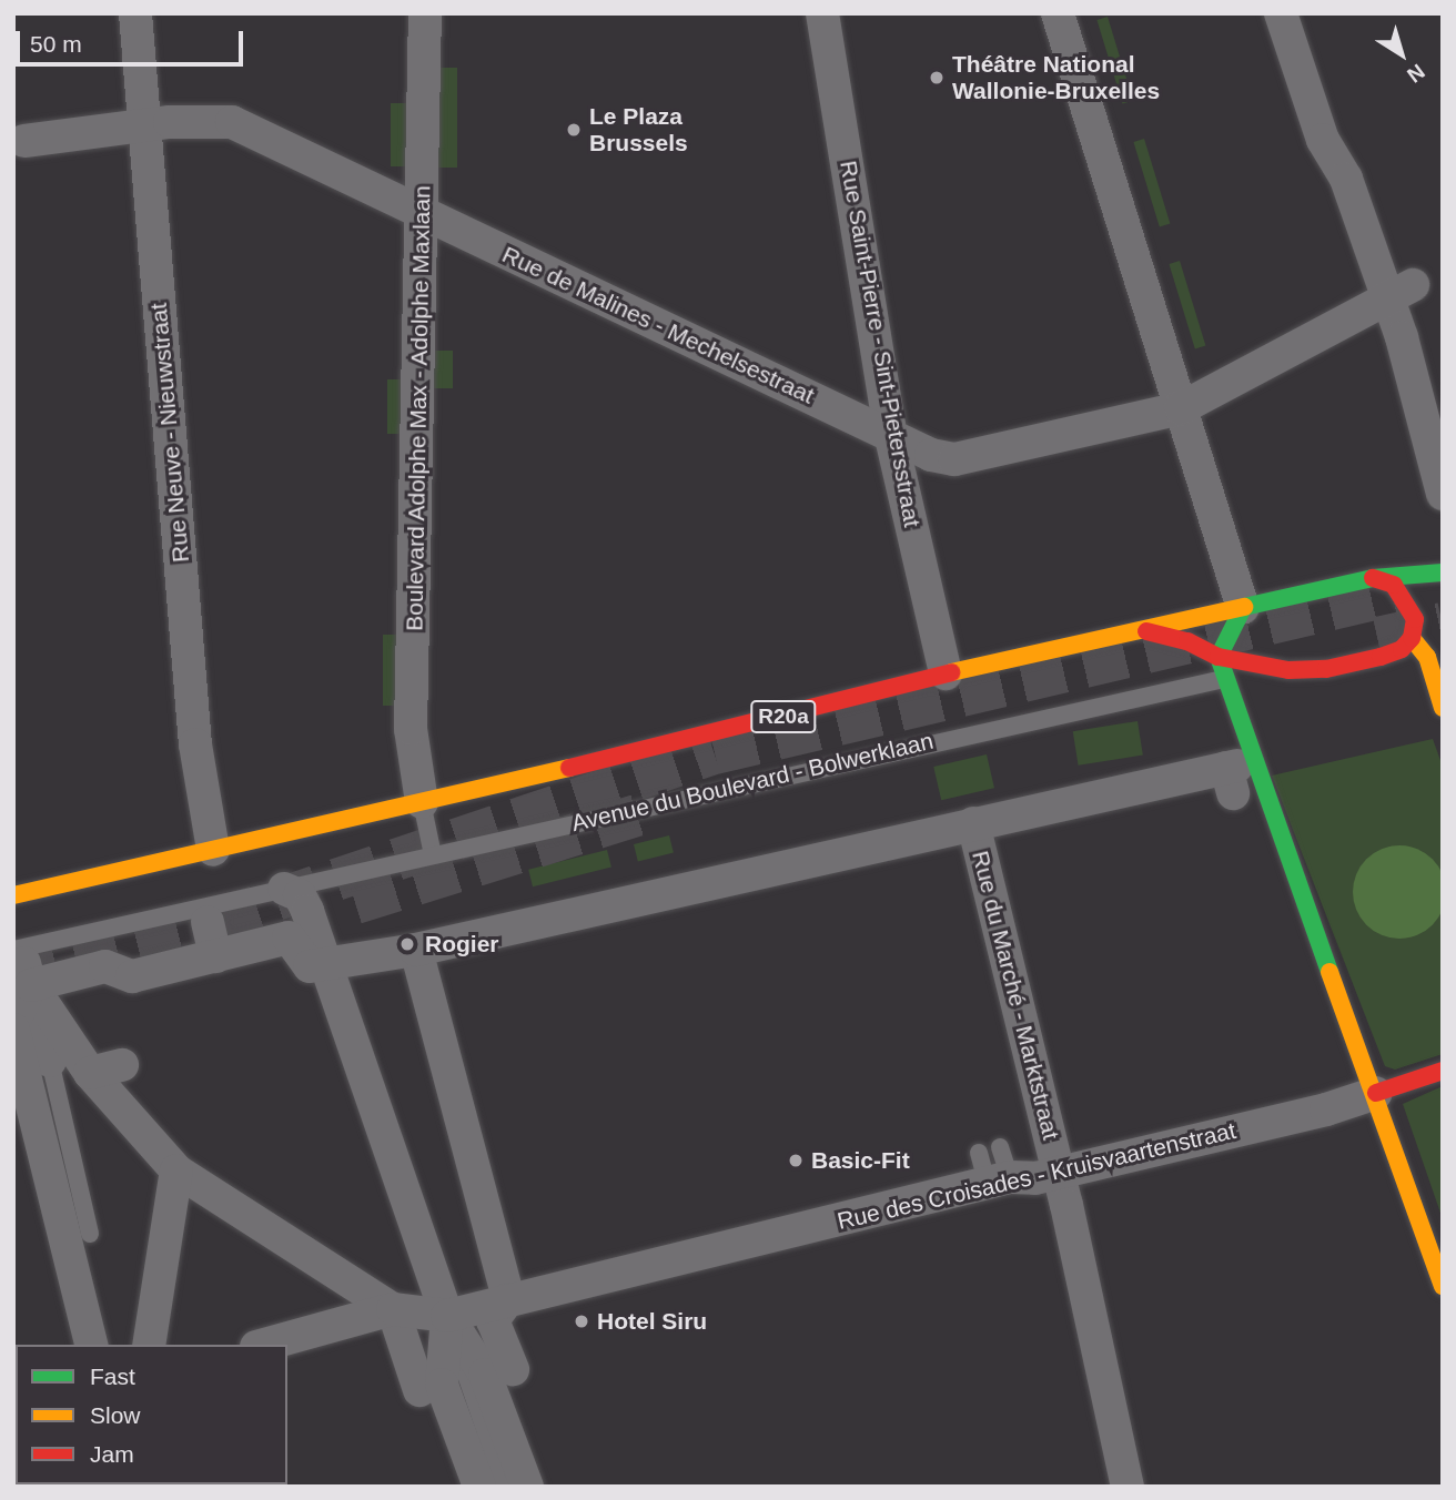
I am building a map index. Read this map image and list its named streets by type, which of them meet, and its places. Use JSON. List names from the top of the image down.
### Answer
{
  "streets": {
    "main road": ["R20a", "Rue des Croisades - Kruisvaartenstraat"],
    "street": [
      "Rue de Malines - Mechelsestraat",
      "Rue Saint-Pierre - Sint-Pietersstraat",
      "Boulevard Adolphe Max - Adolphe Maxlaan",
      "Rue Neuve - Nieuwstraat",
      "Rue du Marché - Marktstraat"
    ],
    "lane": ["Avenue du Boulevard - Bolwerklaan"]
  },
  "crossings": [
    ["Rue de Malines - Mechelsestraat", "Rue Saint-Pierre - Sint-Pietersstraat"],
    ["Rue de Malines - Mechelsestraat", "Boulevard Adolphe Max - Adolphe Maxlaan"],
    ["Rue de Malines - Mechelsestraat", "Rue Neuve - Nieuwstraat"],
    ["Rue Saint-Pierre - Sint-Pietersstraat", "R20a"],
    ["Boulevard Adolphe Max - Adolphe Maxlaan", "R20a"],
    ["Rue du Marché - Marktstraat", "Rue des Croisades - Kruisvaartenstraat"]
  ],
  "places": [
    "Théâtre National Wallonie-Bruxelles",
    "Le Plaza Brussels",
    "Rogier",
    "Basic-Fit",
    "Hotel Siru"
  ],
  "legend": ["Fast", "Slow", "Jam"],
  "scale_bar": "50 m",
  "north": "bottom right"
}
